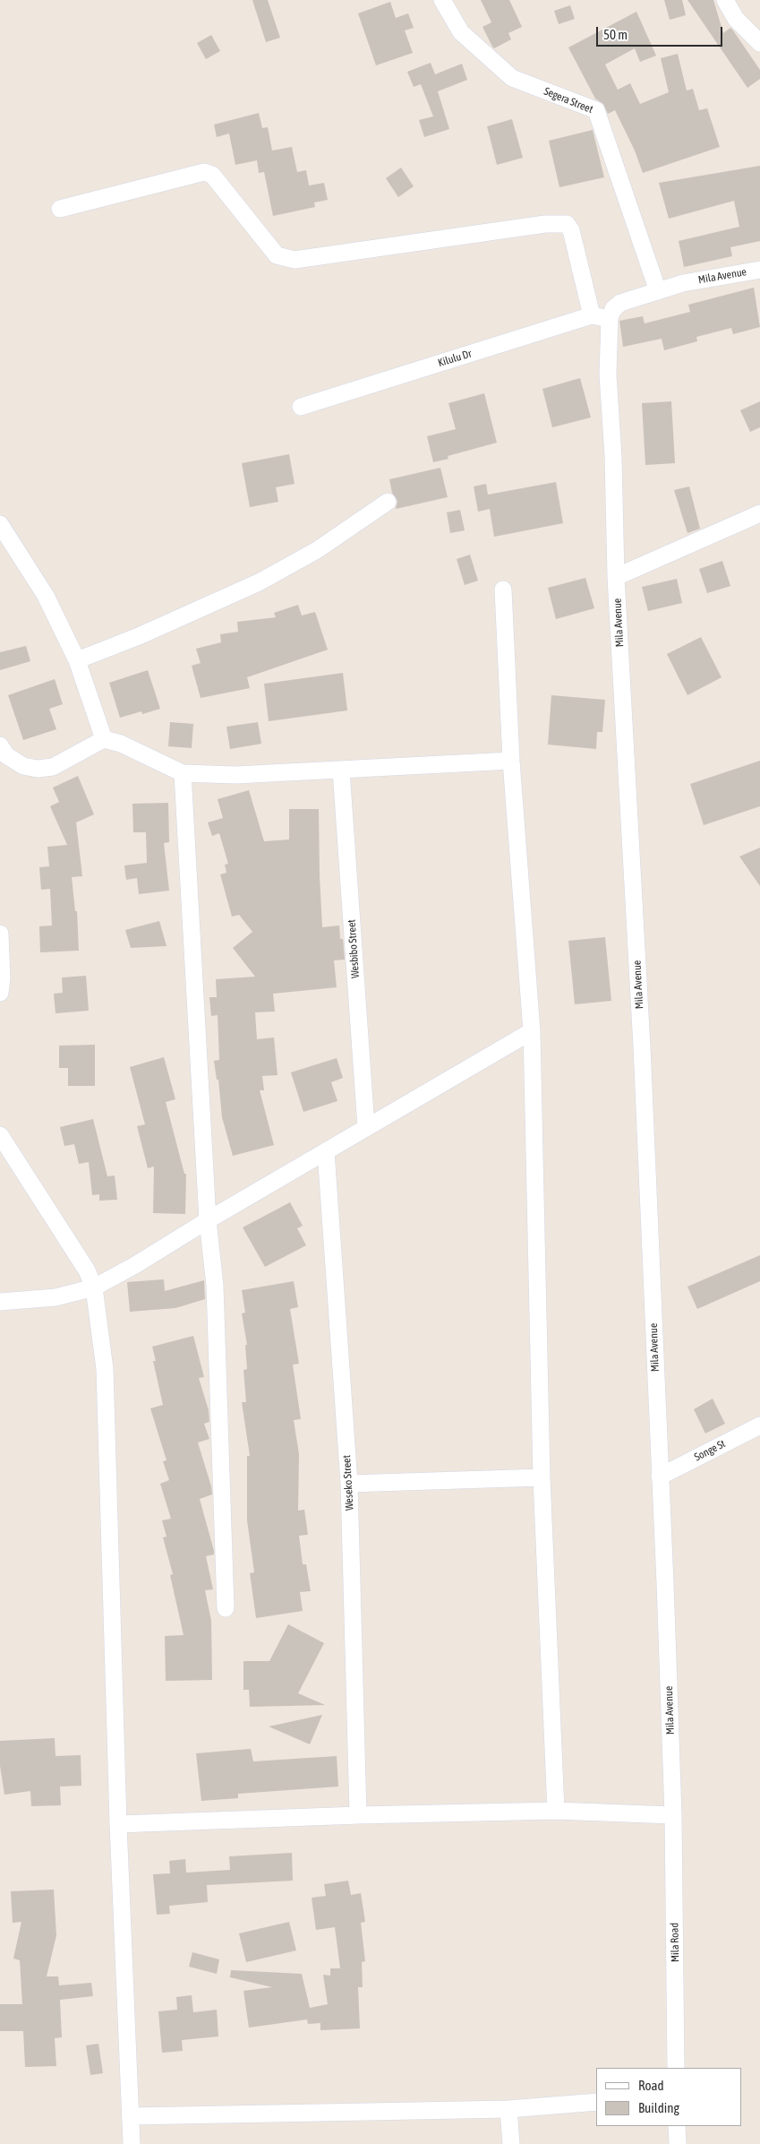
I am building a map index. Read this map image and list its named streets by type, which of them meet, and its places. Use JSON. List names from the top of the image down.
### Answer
{
  "streets": {
    "street": [
      "Segera Street",
      "Mila Avenue",
      "Kilulu Dr",
      "Wesbibo Street",
      "Songe St",
      "Weseko Street",
      "Mila Road"
    ]
  },
  "crossings": [
    ["Segera Street", "Mila Avenue"],
    ["Mila Avenue", "Kilulu Dr"],
    ["Mila Avenue", "Songe St"],
    ["Mila Avenue", "Mila Road"]
  ],
  "legend": ["Road", "Building"],
  "scale_bar": "50 m"
}
